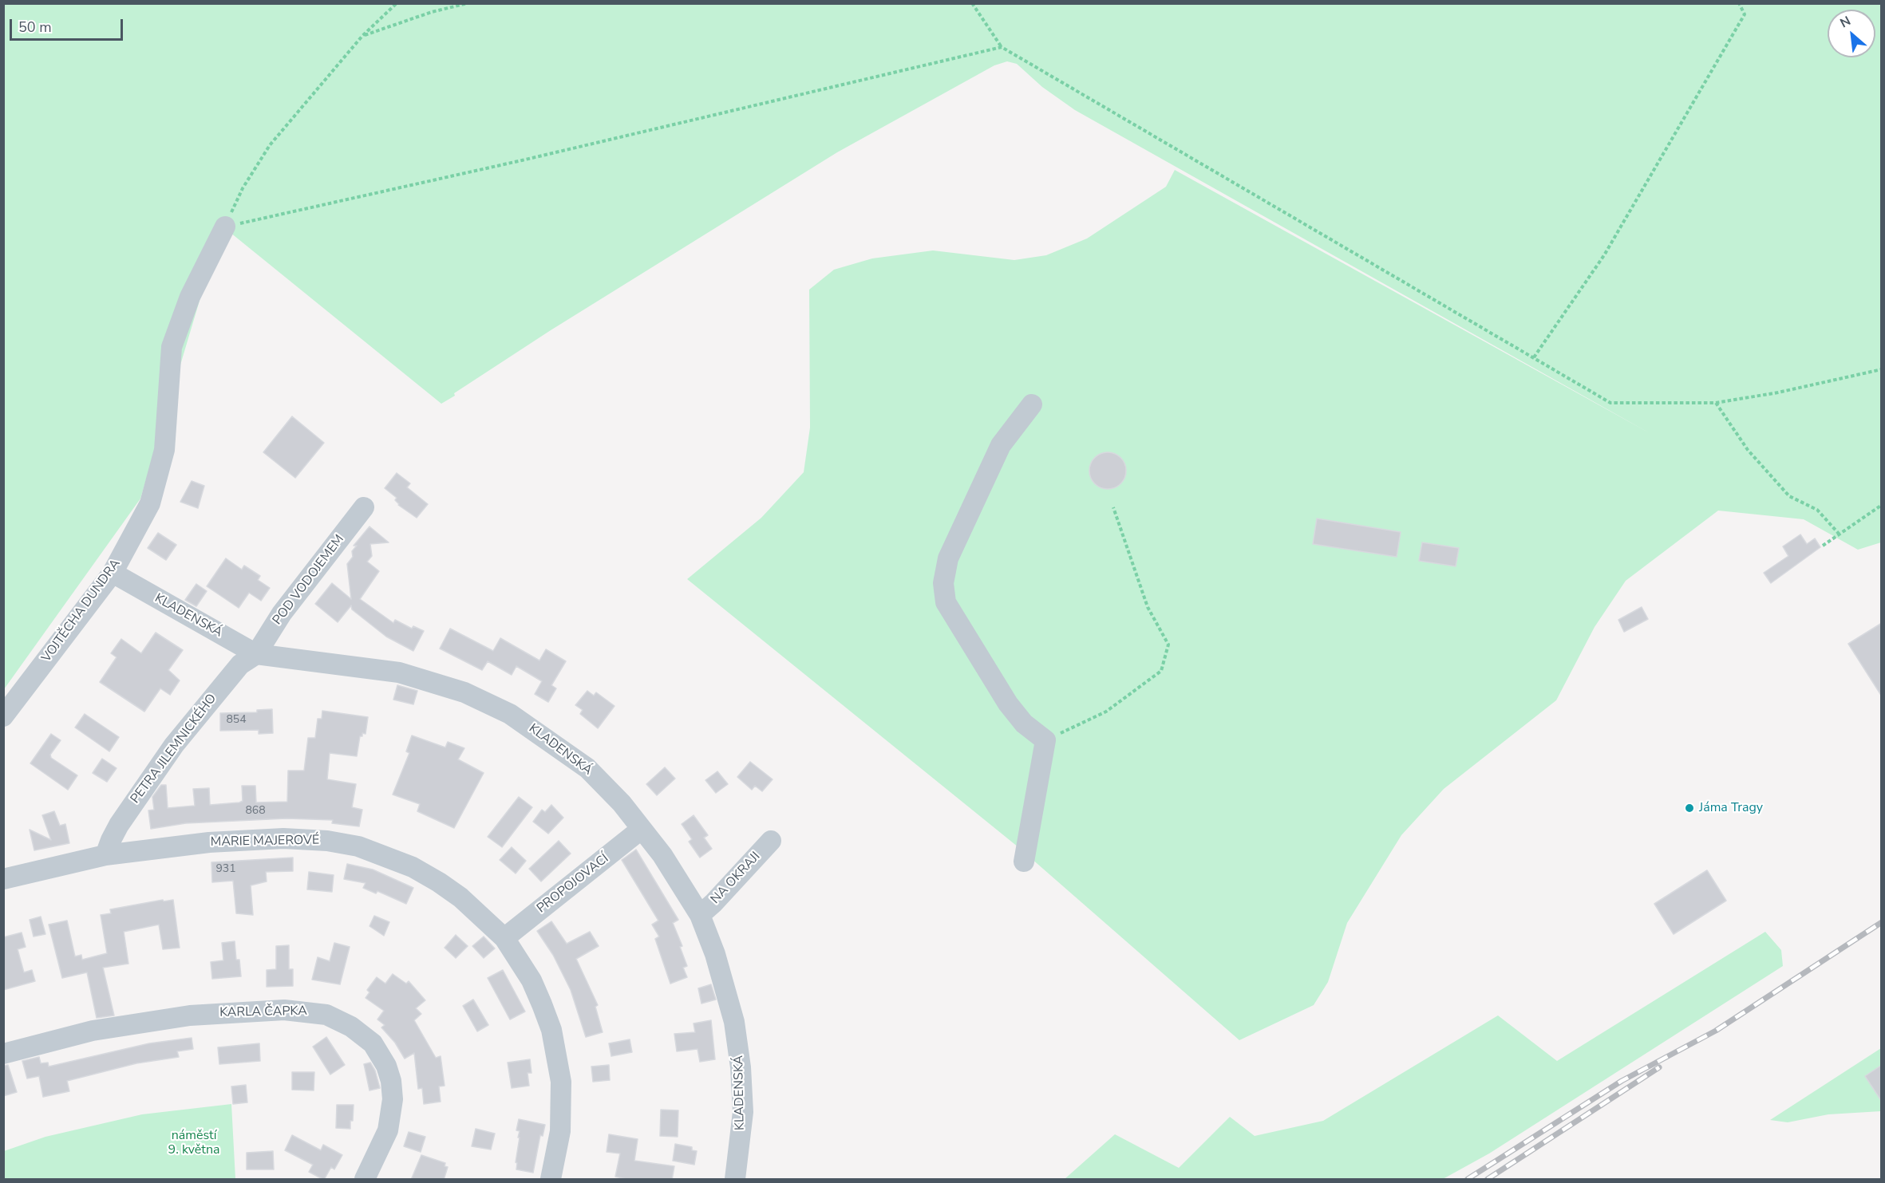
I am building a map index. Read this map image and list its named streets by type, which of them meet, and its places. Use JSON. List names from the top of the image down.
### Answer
{
  "streets": {
    "street": [
      "POD VODOJEMEM",
      "VOJTĚCHA DUNDRA",
      "KLADENSKÁ",
      "PETRA JILEMNICKÉHO",
      "MARIE MAJEROVÉ",
      "NA OKRAJI",
      "PROPOJOVACÍ",
      "KARLA ČAPKA"
    ]
  },
  "crossings": [
    ["POD VODOJEMEM", "KLADENSKÁ"],
    ["POD VODOJEMEM", "PETRA JILEMNICKÉHO"],
    ["VOJTĚCHA DUNDRA", "KLADENSKÁ"],
    ["KLADENSKÁ", "PETRA JILEMNICKÉHO"],
    ["KLADENSKÁ", "NA OKRAJI"],
    ["KLADENSKÁ", "PROPOJOVACÍ"],
    ["PETRA JILEMNICKÉHO", "MARIE MAJEROVÉ"],
    ["MARIE MAJEROVÉ", "PROPOJOVACÍ"]
  ],
  "parks": ["náměstí 9. května"],
  "places": ["Jáma Tragy"],
  "house_numbers": ["854", "868", "931"],
  "scale_bar": "50 m",
  "north": "top left"
}
